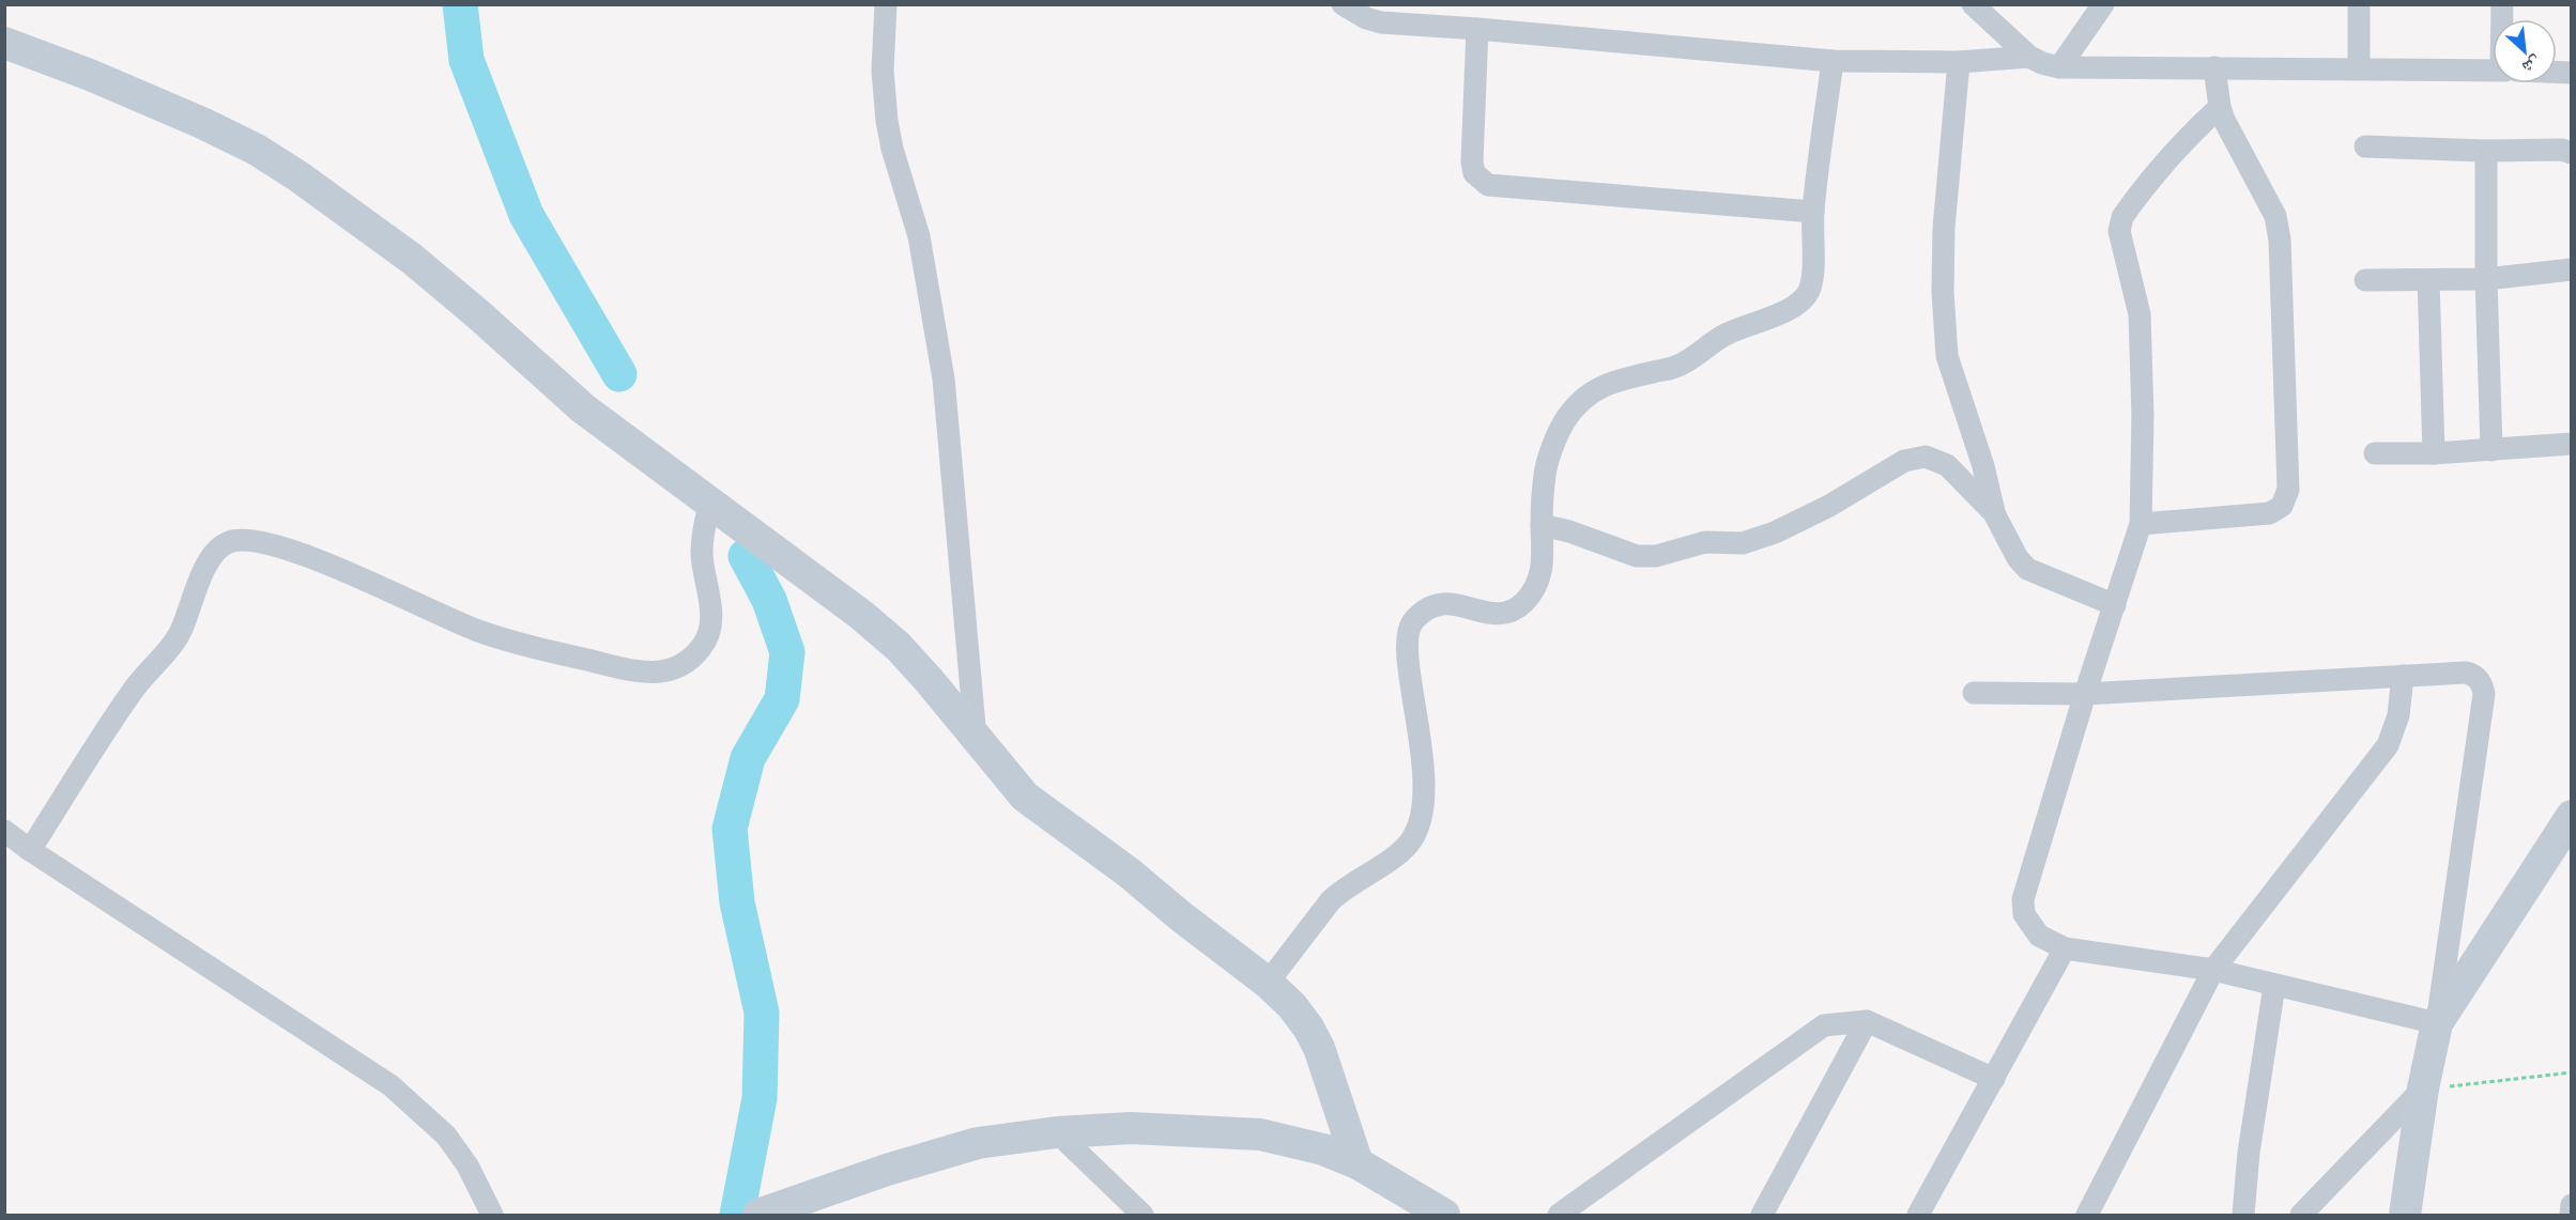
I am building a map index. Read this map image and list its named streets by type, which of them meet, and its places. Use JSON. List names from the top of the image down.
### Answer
{
  "north": "bottom right"
}
